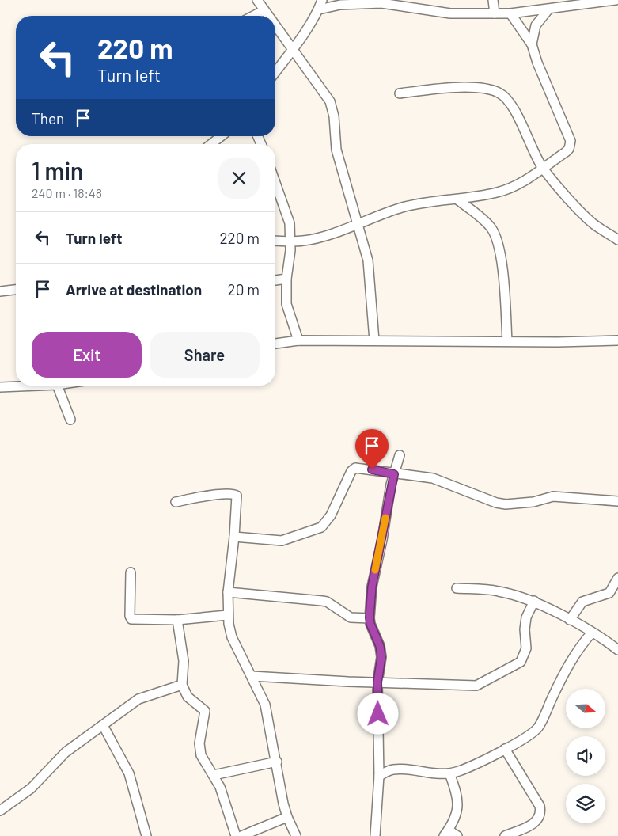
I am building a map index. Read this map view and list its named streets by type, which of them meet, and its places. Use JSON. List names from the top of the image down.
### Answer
{
  "north": "right",
  "page": {
    "turn": ["220 m", "Turn left"],
    "then": "Then",
    "heading": ["1 min", "240 m · 18:48"],
    "list": [
      {
        "name": "Turn left",
        "value": "220 m"
      },
      {
        "name": "Arrive at destination",
        "value": "20 m"
      }
    ],
    "buttons": ["Exit", "Share"]
  }
}
